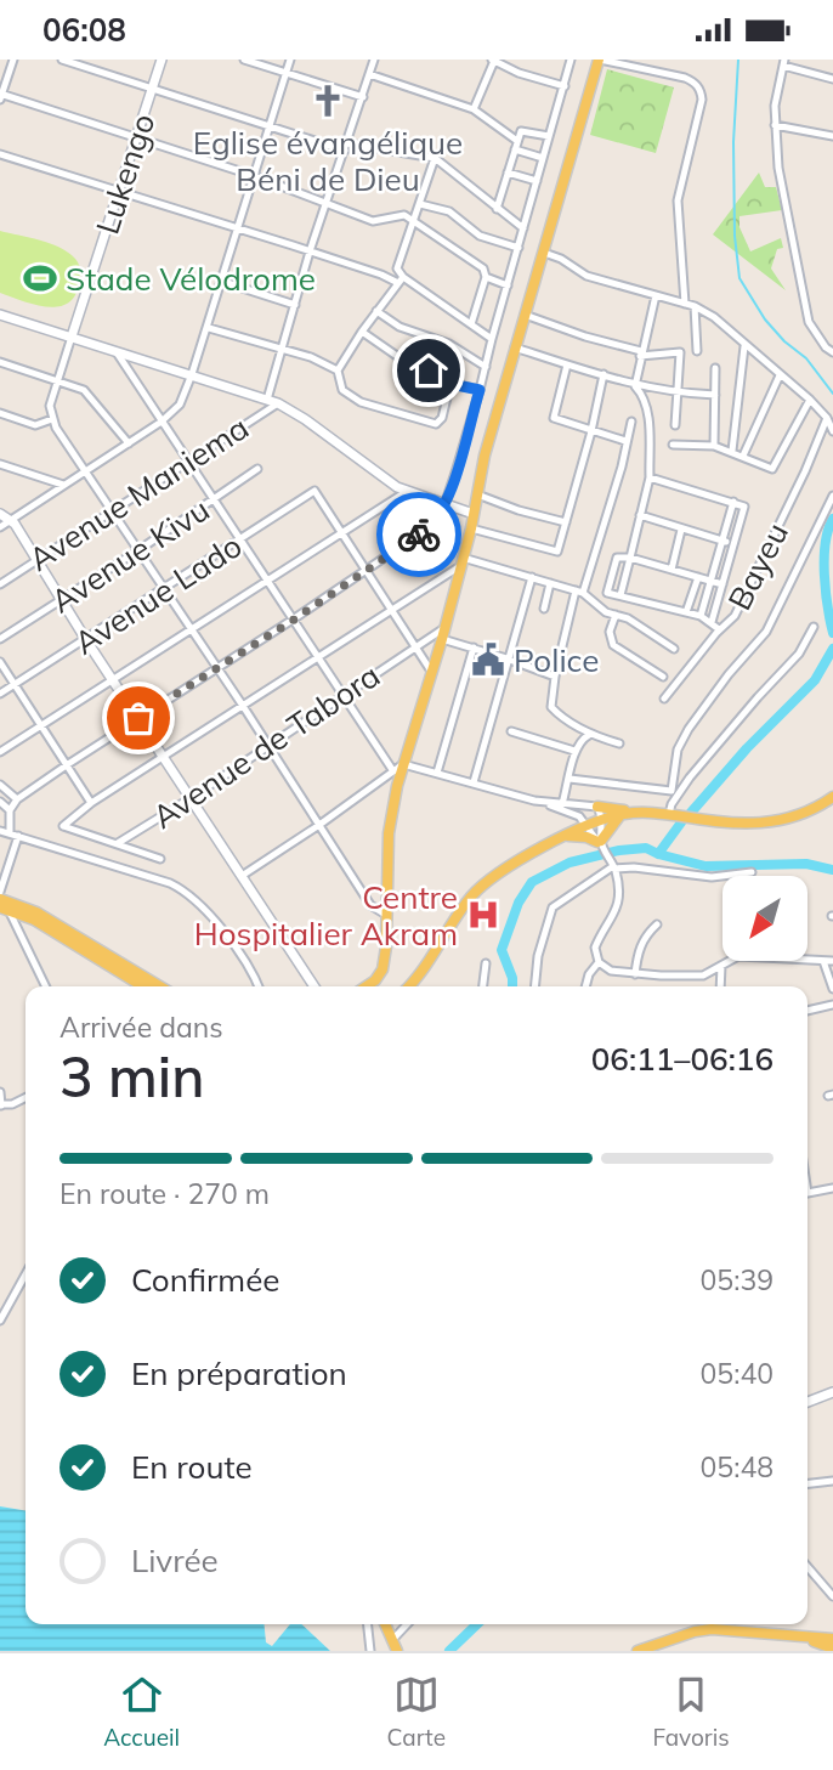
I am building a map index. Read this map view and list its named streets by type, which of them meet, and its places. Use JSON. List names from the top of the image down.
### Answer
{
  "streets": {
    "street": [
      "Lukengo",
      "Avenue Maniema",
      "Avenue Kivu",
      "Bayeu",
      "Avenue Lado",
      "Avenue de Tabora"
    ]
  },
  "places": {
    "church": ["Eglise évangélique Béni de Dieu"],
    "sports": ["Stade Vélodrome"],
    "public building": ["Police"],
    "hospital": ["Centre Hospitalier Akram"]
  },
  "north": "bottom left",
  "page": {
    "status": "06:08",
    "heading": ["3 min", "Arrivée dans", "06:11–06:16"],
    "bar": "En route · 270 m",
    "list": [
      ["Confirmée", "05:39"],
      ["En préparation", "05:40"],
      ["En route", "05:48"],
      "Livrée"
    ],
    "tabs": ["Accueil", "Carte", "Favoris"]
  }
}
